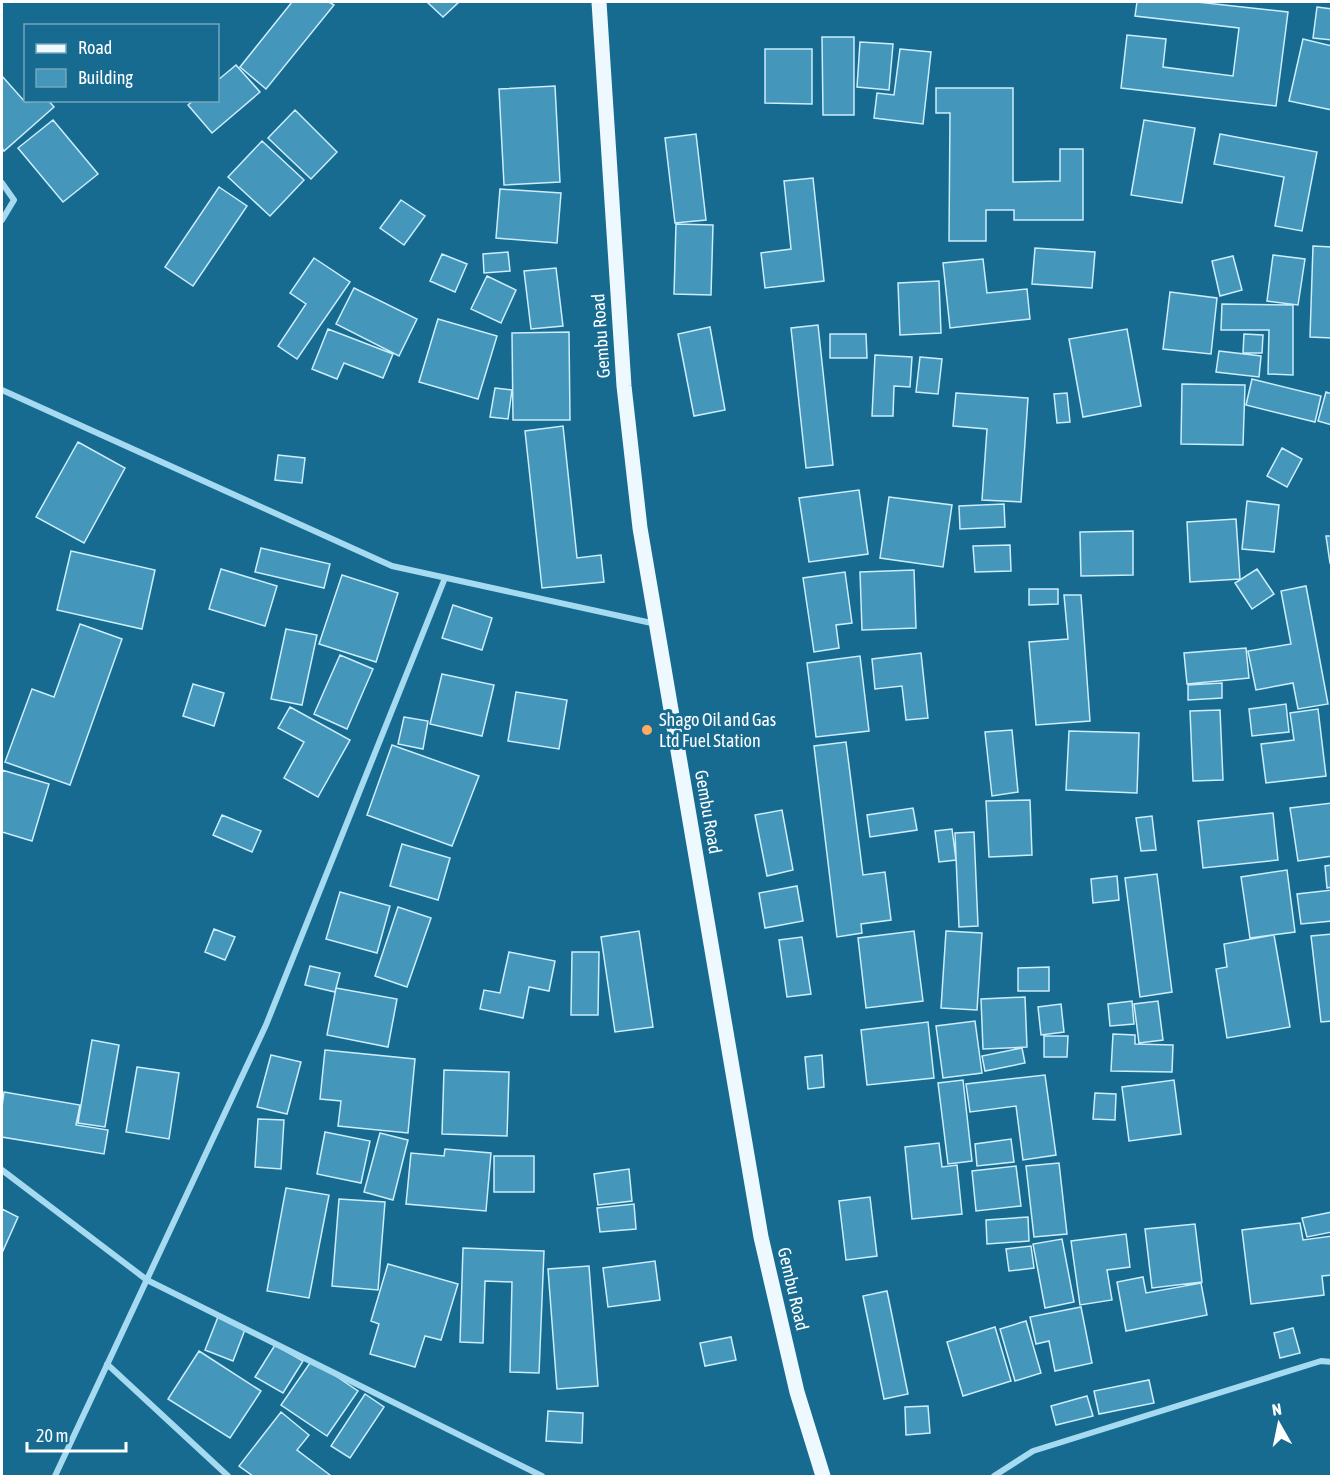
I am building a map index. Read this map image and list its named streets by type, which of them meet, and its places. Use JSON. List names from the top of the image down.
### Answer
{
  "streets": {
    "main road": ["Gembu Road"]
  },
  "places": ["Shago Oil and Gas Ltd Fuel Station"],
  "legend": ["Road", "Building"],
  "scale_bar": "20 m",
  "north": "top"
}
